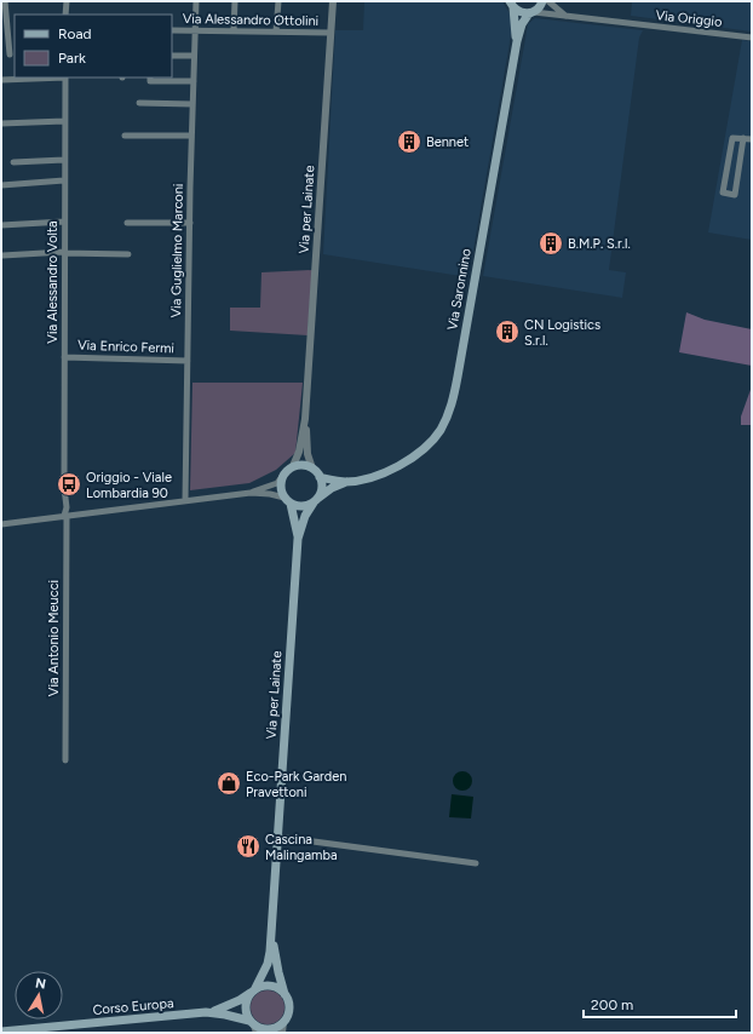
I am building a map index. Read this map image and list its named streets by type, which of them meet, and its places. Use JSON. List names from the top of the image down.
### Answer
{
  "streets": {
    "main road": ["Via per Lainate", "Via Saronnino", "Corso Europa"],
    "street": [
      "Via Origgio",
      "Via Alessandro Ottolini",
      "Via Guglielmo Marconi",
      "Via Alessandro Volta",
      "Via Enrico Fermi",
      "Via Antonio Meucci"
    ]
  },
  "crossings": [
    ["Via Origgio", "Via Saronnino"],
    ["Via Alessandro Ottolini", "Via per Lainate"],
    ["Via Alessandro Ottolini", "Via Guglielmo Marconi"],
    ["Via per Lainate", "Via Saronnino"],
    ["Via Guglielmo Marconi", "Via Enrico Fermi"],
    ["Via Alessandro Volta", "Via Enrico Fermi"],
    ["Via Alessandro Volta", "Via Antonio Meucci"]
  ],
  "places": {
    "building": ["Bennet", "B.M.P. S.r.l.", "CN Logistics S.r.l."],
    "bus stop": ["Origgio - Viale Lombardia 90"],
    "shop": ["Eco-Park Garden Pravettoni"],
    "restaurant": ["Cascina Malingamba"]
  },
  "legend": ["Road", "Park"],
  "scale_bar": "200 m",
  "north": "top"
}
